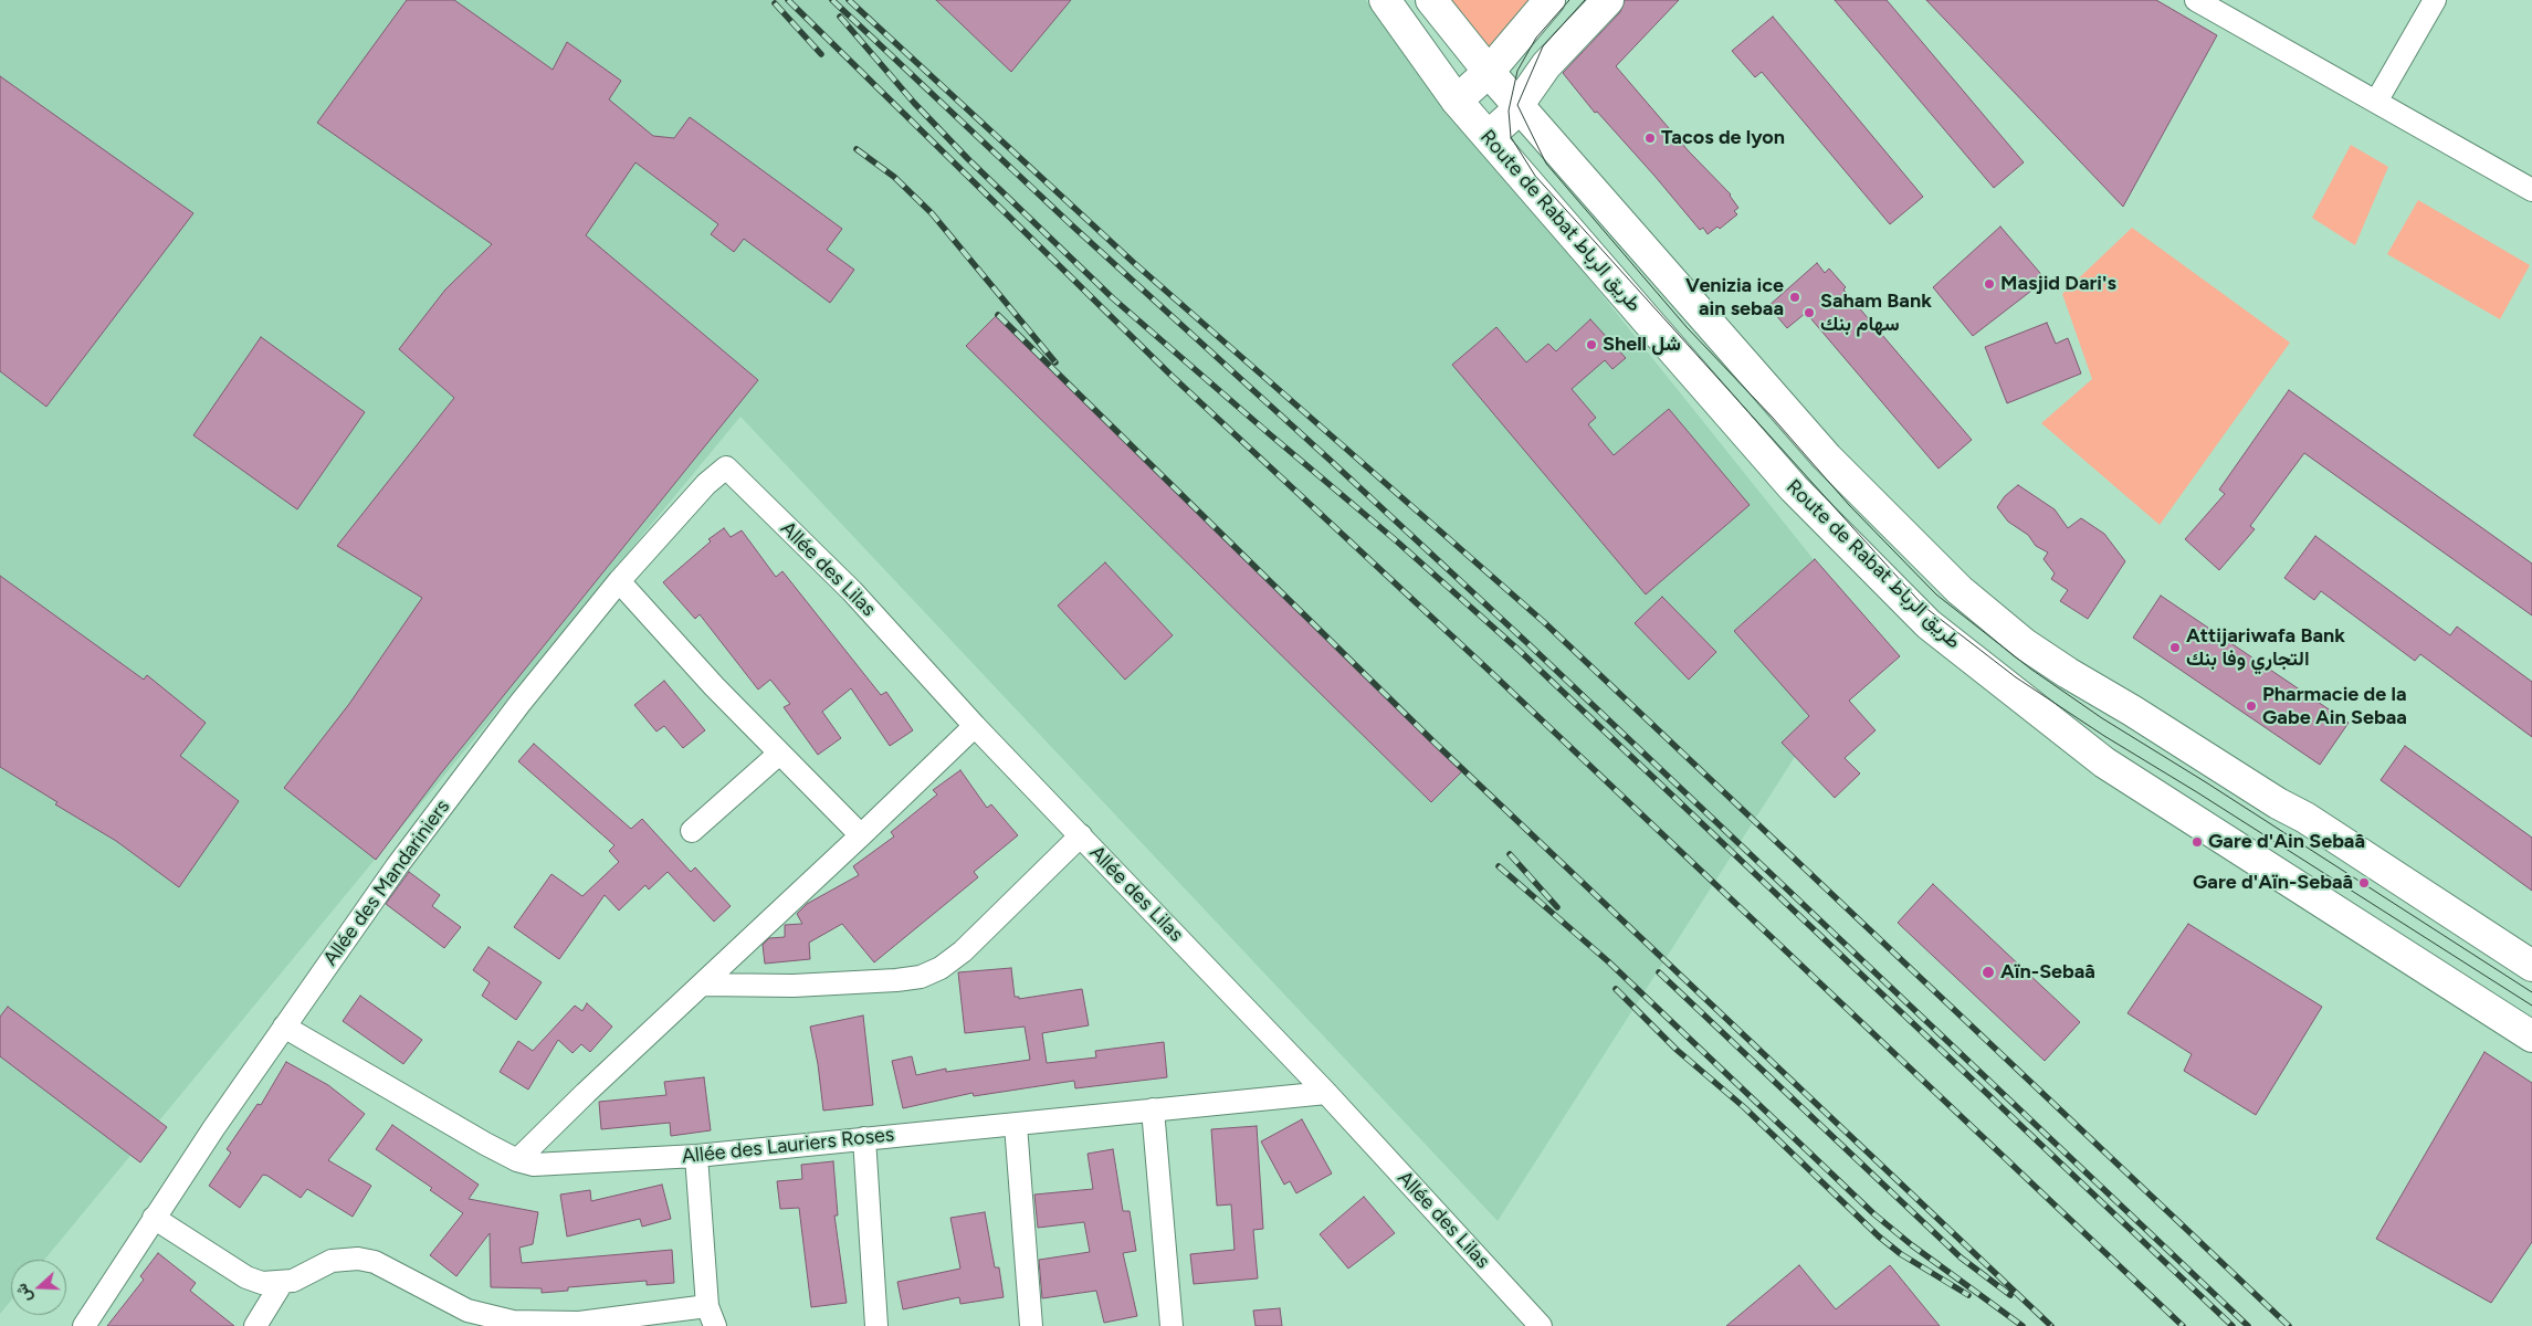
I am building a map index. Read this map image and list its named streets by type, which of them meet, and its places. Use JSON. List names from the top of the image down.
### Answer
{
  "streets": {
    "main road": ["Route de Rabat طريق الرباط"],
    "street": ["Allée des Lilas", "Allée des Mandariniers", "Allée des Lauriers Roses"]
  },
  "crossings": [
    ["Allée des Lilas", "Allée des Mandariniers"],
    ["Allée des Lilas", "Allée des Lauriers Roses"],
    ["Allée des Mandariniers", "Allée des Lauriers Roses"]
  ],
  "places": [
    "Tacos de lyon",
    "Masjid Dari's",
    "Venizia ice ain sebaa",
    "Saham Bank سهام بنك",
    "Shell شل",
    "Attijariwafa Bank التجاري وفا بنك",
    "Pharmacie de la Gabe Ain Sebaa",
    "Gare d'Ain Sebaâ",
    "Gare d'Aïn-Sebaâ",
    "Aïn-Sebaâ"
  ],
  "north": "left"
}
